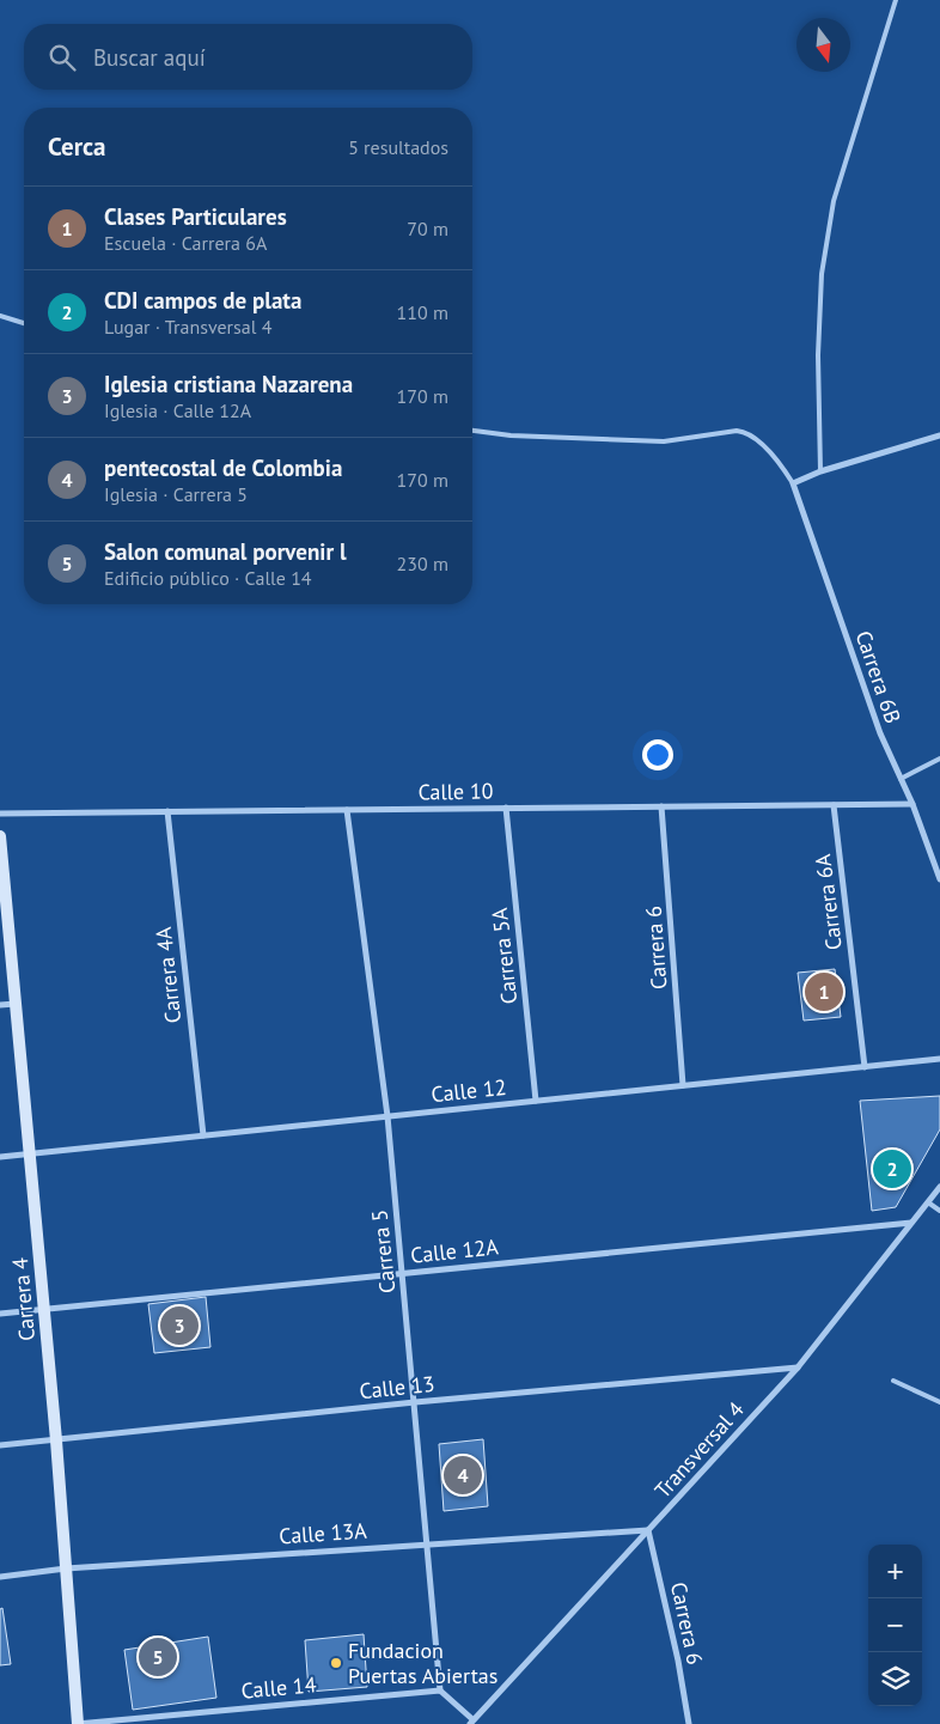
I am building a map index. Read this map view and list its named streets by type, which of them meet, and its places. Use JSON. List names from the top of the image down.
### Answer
{
  "streets": {
    "street": [
      "Carrera 6B",
      "Calle 10",
      "Carrera 6A",
      "Carrera 6",
      "Carrera 5A",
      "Carrera 4A",
      "Calle 12",
      "Carrera 5",
      "Calle 12A",
      "Carrera 4",
      "Calle 13",
      "Transversal 4",
      "Calle 13A",
      "Calle 14"
    ]
  },
  "crossings": [
    ["Carrera 6B", "Calle 10"],
    ["Calle 10", "Carrera 6A"],
    ["Calle 10", "Carrera 6"],
    ["Calle 10", "Carrera 5A"],
    ["Calle 10", "Carrera 4A"],
    ["Calle 10", "Carrera 5"],
    ["Carrera 6A", "Calle 12"],
    ["Carrera 6", "Calle 12"],
    ["Carrera 6", "Transversal 4"],
    ["Carrera 6", "Calle 13A"],
    ["Carrera 5A", "Calle 12"],
    ["Carrera 4A", "Calle 12"],
    ["Calle 12", "Carrera 5"],
    ["Calle 12", "Carrera 4"],
    ["Carrera 5", "Calle 12A"],
    ["Carrera 5", "Calle 13"],
    ["Carrera 5", "Calle 13A"],
    ["Carrera 5", "Calle 14"],
    ["Calle 12A", "Carrera 4"],
    ["Calle 12A", "Transversal 4"],
    ["Carrera 4", "Calle 13"],
    ["Carrera 4", "Calle 13A"],
    ["Carrera 4", "Calle 14"],
    ["Calle 13", "Transversal 4"],
    ["Transversal 4", "Calle 13A"]
  ],
  "places": ["Fundacion Puertas Abiertas"],
  "north": "bottom",
  "page": {
    "search": "Buscar aquí",
    "heading": ["Cerca", "5 resultados"],
    "list": [
      {
        "mark": "1",
        "name": "Clases Particulares",
        "note": "Escuela · Carrera 6A",
        "value": "70 m"
      },
      {
        "mark": "2",
        "name": "CDI campos de plata",
        "note": "Lugar · Transversal 4",
        "value": "110 m"
      },
      {
        "mark": "3",
        "name": "Iglesia cristiana Nazarena",
        "note": "Iglesia · Calle 12A",
        "value": "170 m"
      },
      {
        "mark": "4",
        "name": "pentecostal de Colombia",
        "note": "Iglesia · Carrera 5",
        "value": "170 m"
      },
      {
        "mark": "5",
        "name": "Salon comunal porvenir l",
        "note": "Edificio público · Calle 14",
        "value": "230 m"
      }
    ],
    "pins": [
      "1",
      "2",
      "3",
      "4",
      "5"
    ],
    "map_buttons": ["+", "−"]
  }
}
